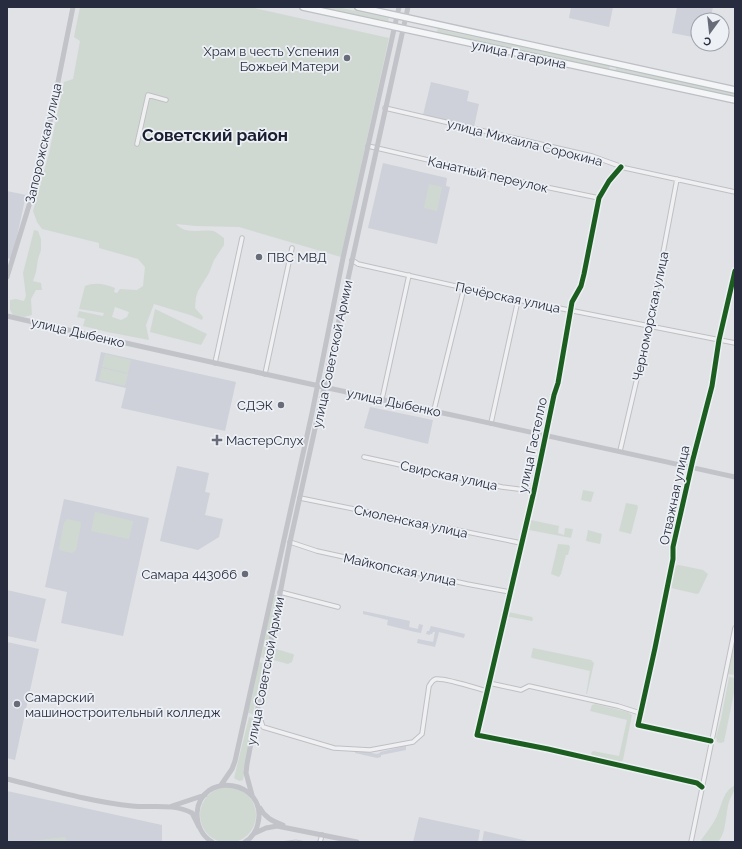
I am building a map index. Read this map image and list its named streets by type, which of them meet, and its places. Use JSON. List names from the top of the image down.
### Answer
{
  "streets": {
    "main road": [
      "улица Гагарина",
      "Запорожская улица",
      "улица Дыбенко",
      "улица Советской Армии"
    ],
    "street": [
      "улица Михаила Сорокина",
      "Канатный переулок",
      "Печёрская улица",
      "Черноморская улица",
      "улица Гастелло",
      "Свирская улица",
      "Отважная улица",
      "Смоленская улица",
      "Майкопская улица"
    ]
  },
  "crossings": [
    ["улица Гагарина", "улица Советской Армии"],
    ["улица Михаила Сорокина", "Черноморская улица"],
    ["улица Михаила Сорокина", "улица Советской Армии"],
    ["улица Михаила Сорокина", "улица Гастелло"],
    ["Канатный переулок", "улица Советской Армии"],
    ["Канатный переулок", "улица Гастелло"],
    ["Печёрская улица", "Черноморская улица"],
    ["Печёрская улица", "улица Советской Армии"],
    ["Печёрская улица", "улица Гастелло"],
    ["Печёрская улица", "Отважная улица"],
    ["Черноморская улица", "улица Дыбенко"],
    ["улица Дыбенко", "улица Советской Армии"],
    ["улица Дыбенко", "улица Гастелло"],
    ["улица Дыбенко", "Отважная улица"],
    ["улица Советской Армии", "Смоленская улица"],
    ["улица Советской Армии", "Майкопская улица"],
    ["улица Гастелло", "Свирская улица"],
    ["улица Гастелло", "Смоленская улица"],
    ["улица Гастелло", "Майкопская улица"]
  ],
  "districts": ["Советский район"],
  "places": {
    "other": [
      "Храм в честь Успения Божьей Матери",
      "ПВС МВД",
      "СДЭК",
      "Самара 443066",
      "Самарский машиностроительный колледж"
    ],
    "health": ["МастерСлух"]
  },
  "north": "bottom"
}
